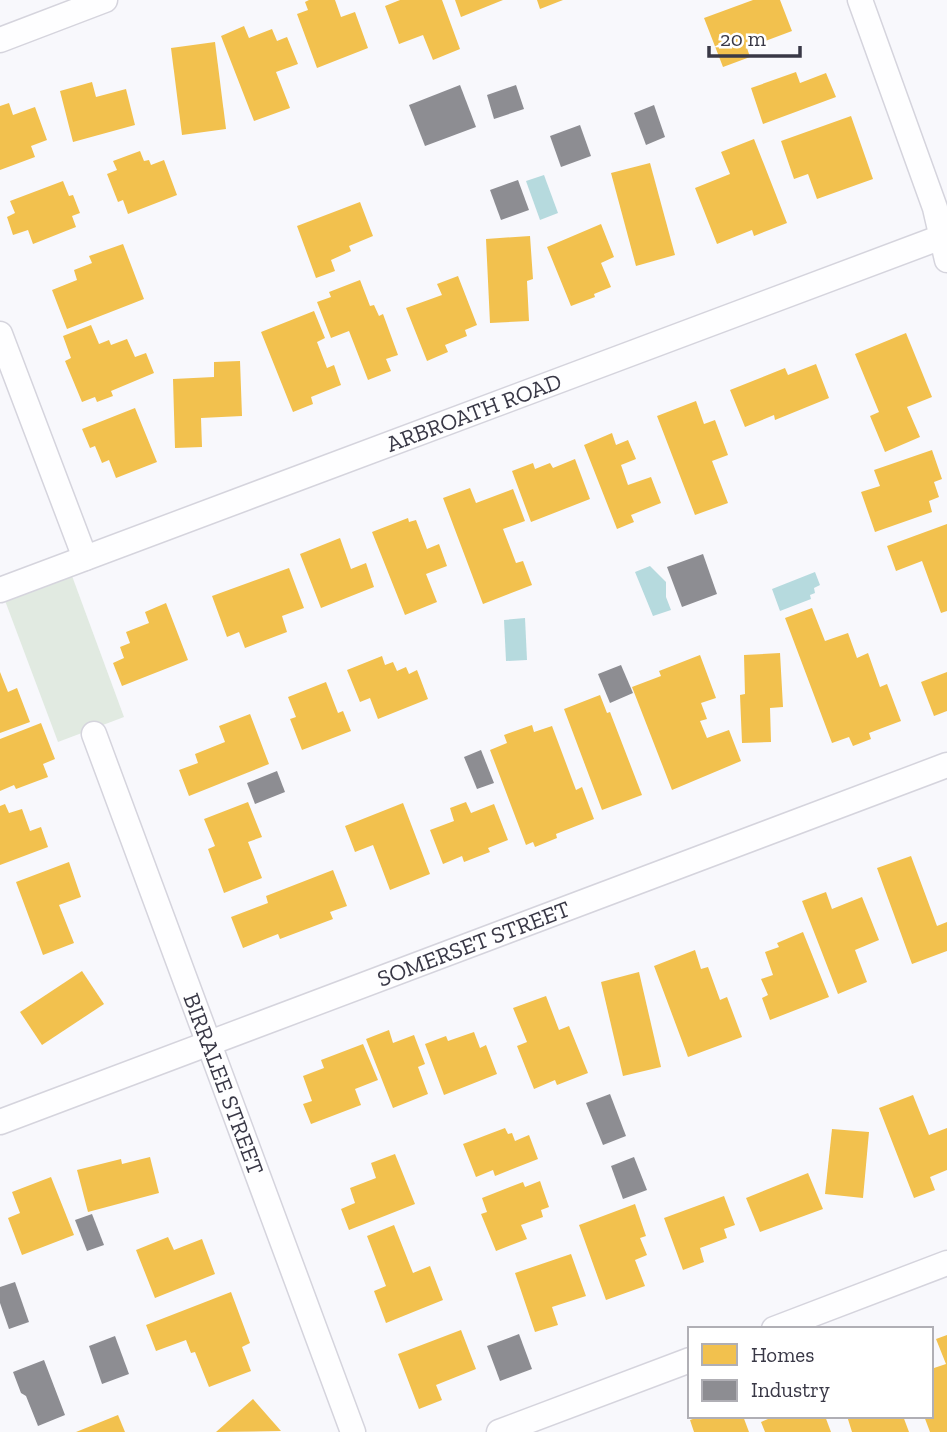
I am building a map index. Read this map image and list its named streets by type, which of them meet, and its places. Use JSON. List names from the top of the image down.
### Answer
{
  "streets": {
    "street": ["ARBROATH ROAD", "SOMERSET STREET", "BIRRALEE STREET"]
  },
  "crossings": [
    ["SOMERSET STREET", "BIRRALEE STREET"]
  ],
  "legend": ["Homes", "Industry"],
  "scale_bar": "20 m"
}
